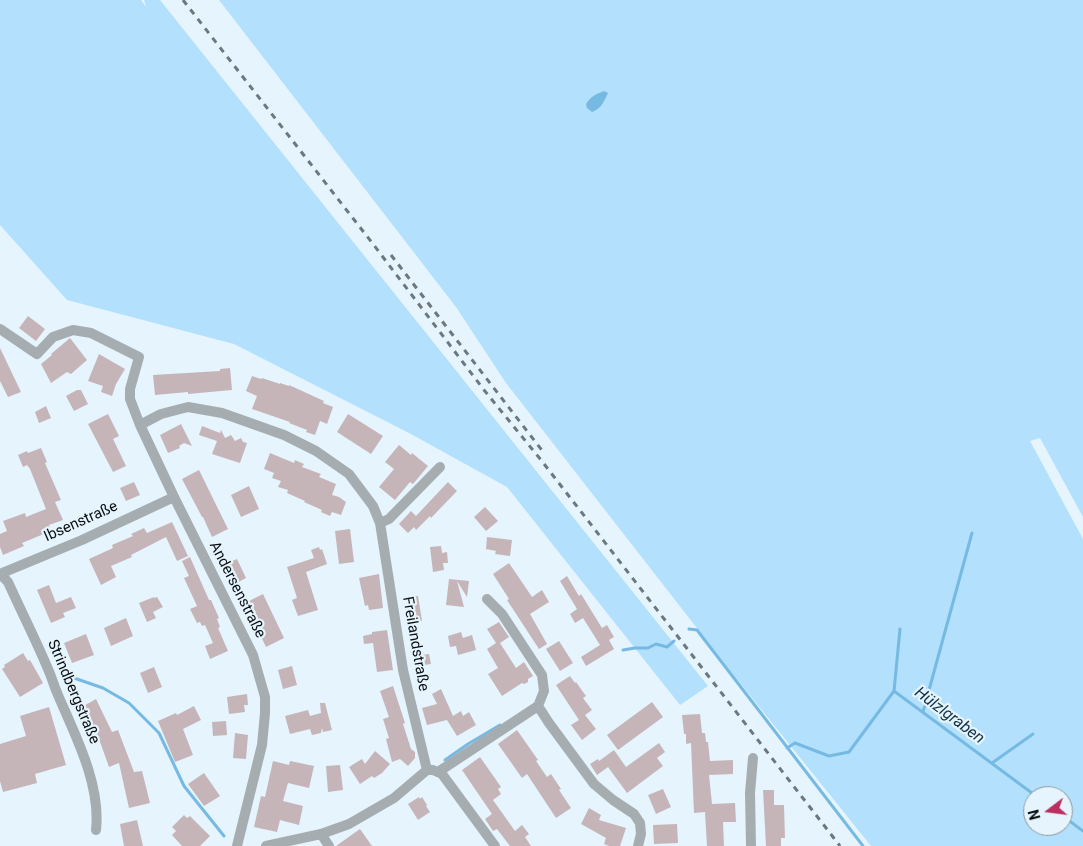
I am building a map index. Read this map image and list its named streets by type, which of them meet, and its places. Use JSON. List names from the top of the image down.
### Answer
{
  "streets": {
    "street": [
      "Ibsenstraße",
      "Andersenstraße",
      "Freilandstraße",
      "Strindbergstraße"
    ]
  },
  "crossings": [
    ["Ibsenstraße", "Andersenstraße"],
    ["Ibsenstraße", "Strindbergstraße"],
    ["Andersenstraße", "Freilandstraße"]
  ],
  "water": ["Hülzlgraben"],
  "north": "left"
}
